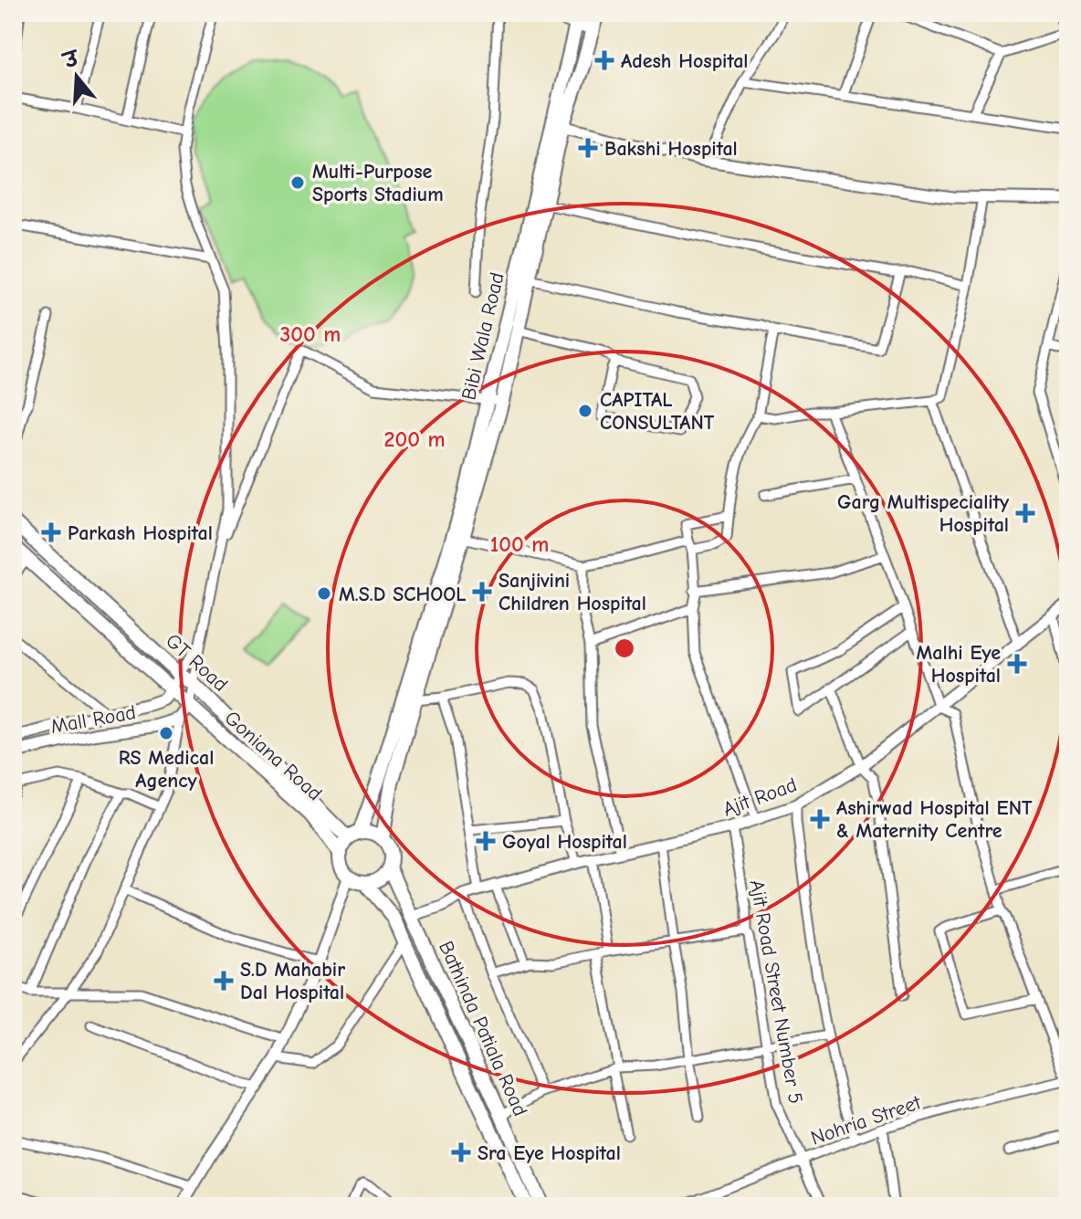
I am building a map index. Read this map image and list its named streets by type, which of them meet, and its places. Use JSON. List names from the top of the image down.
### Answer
{
  "streets": {
    "main road": [
      "Bibi Wala Road",
      "GT Road",
      "Mall Road",
      "Goniana Road",
      "Bathinda Patiala Road"
    ],
    "street": ["Ajit Road", "Ajit Road Street Number 5", "Nohria Street"]
  },
  "crossings": [
    ["Bibi Wala Road", "GT Road"],
    ["Bibi Wala Road", "Goniana Road"],
    ["Bibi Wala Road", "Bathinda Patiala Road"],
    ["GT Road", "Goniana Road"],
    ["GT Road", "Bathinda Patiala Road"],
    ["Mall Road", "Goniana Road"],
    ["Goniana Road", "Bathinda Patiala Road"],
    ["Ajit Road", "Ajit Road Street Number 5"],
    ["Ajit Road", "Bathinda Patiala Road"],
    ["Ajit Road Street Number 5", "Nohria Street"]
  ],
  "places": {
    "health": [
      "Adesh Hospital",
      "Bakshi Hospital",
      "Garg Multispeciality Hospital",
      "Parkash Hospital",
      "Sanjivini Children Hospital",
      "Malhi Eye Hospital",
      "Ashirwad Hospital ENT & Maternity Centre",
      "Goyal Hospital",
      "S.D Mahabir Dal Hospital",
      "Sra Eye Hospital"
    ],
    "other": [
      "Multi-Purpose Sports Stadium",
      "CAPITAL CONSULTANT",
      "M.S.D SCHOOL",
      "RS Medical Agency"
    ]
  },
  "north": "top",
  "rings": ["300 m", "200 m", "100 m"]
}
